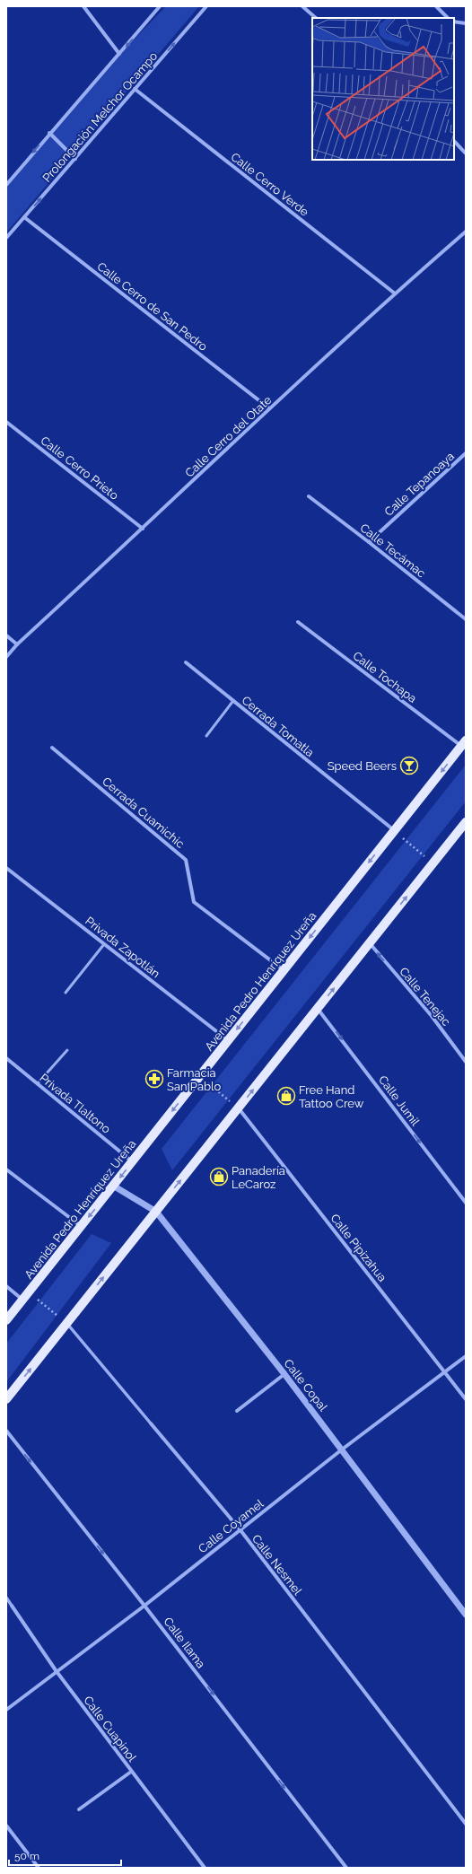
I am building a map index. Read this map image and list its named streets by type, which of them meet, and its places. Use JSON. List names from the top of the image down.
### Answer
{
  "streets": {
    "main road": ["Avenida Pedro Henríquez Ureña"],
    "street": [
      "Prolongación Melchor Ocampo",
      "Calle Cerro Verde",
      "Calle Cerro de San Pedro",
      "Calle Cerro del Otate",
      "Calle Cerro Prieto",
      "Calle Tepanoaya",
      "Calle Tecámac",
      "Calle Tochapa",
      "Cerrada Tomatla",
      "Cerrada Cuamichic",
      "Privada Zapotlán",
      "Calle Tenejac",
      "Calle Jumil",
      "Privada Tlaltono",
      "Calle Pipizahua",
      "Calle Copal",
      "Calle Coyamel",
      "Calle Nesmel",
      "Calle Ilama",
      "Calle Cuapinol"
    ]
  },
  "crossings": [
    ["Prolongación Melchor Ocampo", "Calle Cerro Verde"],
    ["Prolongación Melchor Ocampo", "Calle Cerro de San Pedro"],
    ["Calle Cerro Verde", "Calle Cerro del Otate"],
    ["Calle Cerro de San Pedro", "Calle Cerro del Otate"],
    ["Calle Cerro del Otate", "Calle Cerro Prieto"],
    ["Calle Tepanoaya", "Calle Tecámac"],
    ["Calle Tochapa", "Avenida Pedro Henríquez Ureña"],
    ["Cerrada Tomatla", "Avenida Pedro Henríquez Ureña"],
    ["Cerrada Cuamichic", "Avenida Pedro Henríquez Ureña"],
    ["Privada Zapotlán", "Avenida Pedro Henríquez Ureña"],
    ["Avenida Pedro Henríquez Ureña", "Privada Tlaltono"],
    ["Avenida Pedro Henríquez Ureña", "Calle Copal"],
    ["Calle Pipizahua", "Calle Coyamel"],
    ["Calle Copal", "Calle Coyamel"],
    ["Calle Coyamel", "Calle Nesmel"],
    ["Calle Coyamel", "Calle Ilama"],
    ["Calle Coyamel", "Calle Cuapinol"]
  ],
  "one_way": [
    "Prolongación Melchor Ocampo",
    "Calle Tenejac",
    "Calle Jumil",
    "Calle Ilama"
  ],
  "places": {
    "bar": ["Speed Beers"],
    "pharmacy": ["Farmacia San Pablo"],
    "shop": ["Free Hand Tattoo Crew", "Panadería LeCaroz"]
  },
  "scale_bar": "50 m"
}
